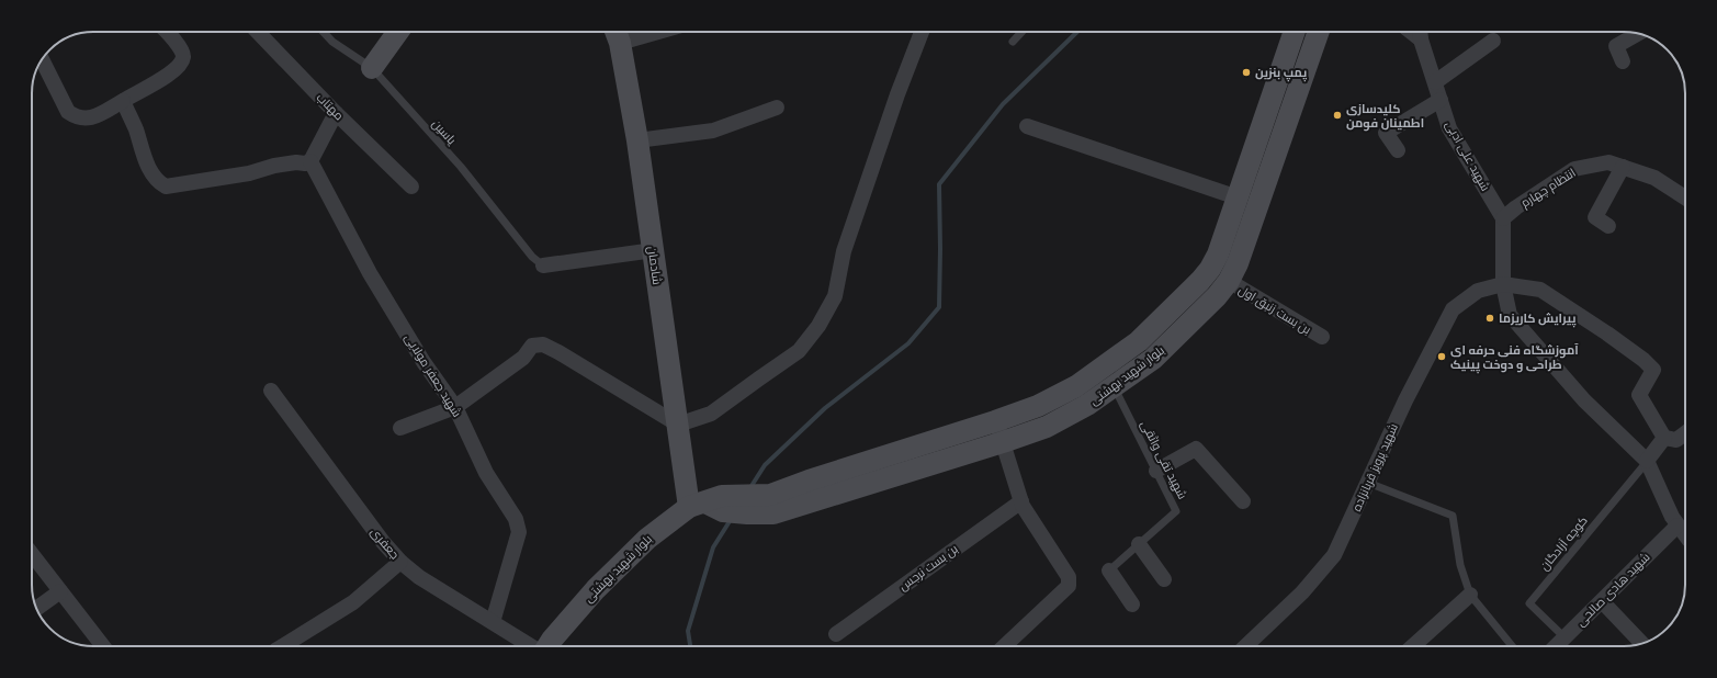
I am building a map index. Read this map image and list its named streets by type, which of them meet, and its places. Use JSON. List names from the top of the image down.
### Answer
{
  "streets": {
    "main road": ["شادمان", "بلوار شهید بهشتی"],
    "street": [
      "مهتاب",
      "شهید علی ادبی",
      "انتظام چهارم",
      "بن بست زنبق اول",
      "شهید جعفر مولایی",
      "شهید پرویز قربانزاده",
      "جعفری",
      "بن بست نرجس",
      "شهید هادی صالحی"
    ],
    "lane": ["یاسین", "شهید تقی واثقی", "کوچه آزادگان"]
  },
  "crossings": [
    ["شهید علی ادبی", "انتظام چهارم"],
    ["شادمان", "بلوار شهید بهشتی"],
    ["بن بست زنبق اول", "بلوار شهید بهشتی"],
    ["شهید جعفر مولایی", "جعفری"],
    ["بلوار شهید بهشتی", "شهید تقی واثقی"],
    ["کوچه آزادگان", "شهید هادی صالحی"]
  ],
  "places": [
    "پمپ بنزین",
    "کلیدسازی اطمینان فومن",
    "پیرایش کاریزما",
    "آموزشگاه فنی حرفه ای طراحی و دوخت پینیک"
  ]
}
